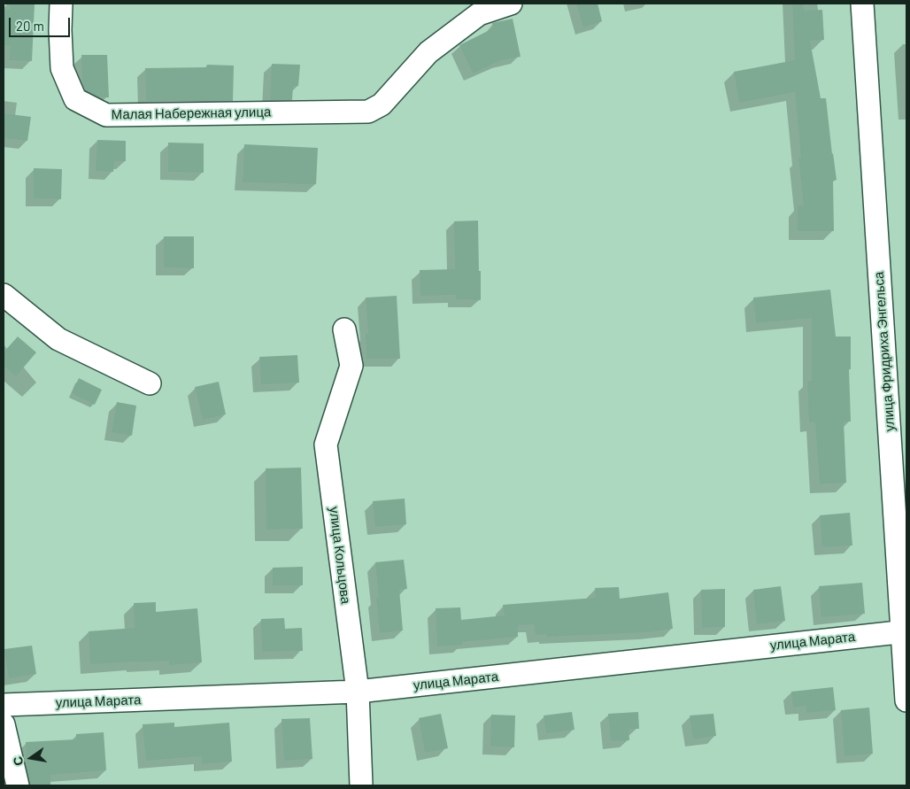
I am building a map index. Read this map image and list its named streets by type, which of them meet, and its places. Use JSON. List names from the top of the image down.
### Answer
{
  "streets": {
    "street": [
      "Малая Набережная улица",
      "улица Фридриха Энгельса",
      "улица Кольцова",
      "улица Марата"
    ]
  },
  "crossings": [
    ["улица Фридриха Энгельса", "улица Марата"],
    ["улица Кольцова", "улица Марата"]
  ],
  "scale_bar": "20 m",
  "north": "left"
}
